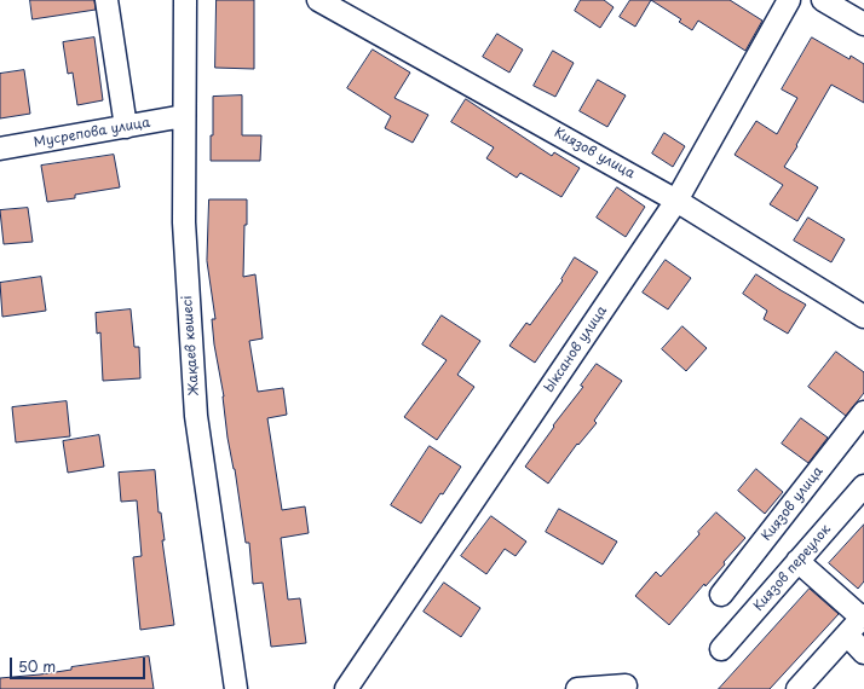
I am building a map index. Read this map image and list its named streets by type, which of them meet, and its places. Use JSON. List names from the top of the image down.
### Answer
{
  "streets": {
    "street": [
      "Мусрепова улица",
      "Киязов улица",
      "Жақаев көшесі",
      "Ыксанов улица",
      "Киязов переулок"
    ]
  },
  "crossings": [
    ["Мусрепова улица", "Жақаев көшесі"],
    ["Киязов улица", "Ыксанов улица"]
  ],
  "scale_bar": "50 m"
}
